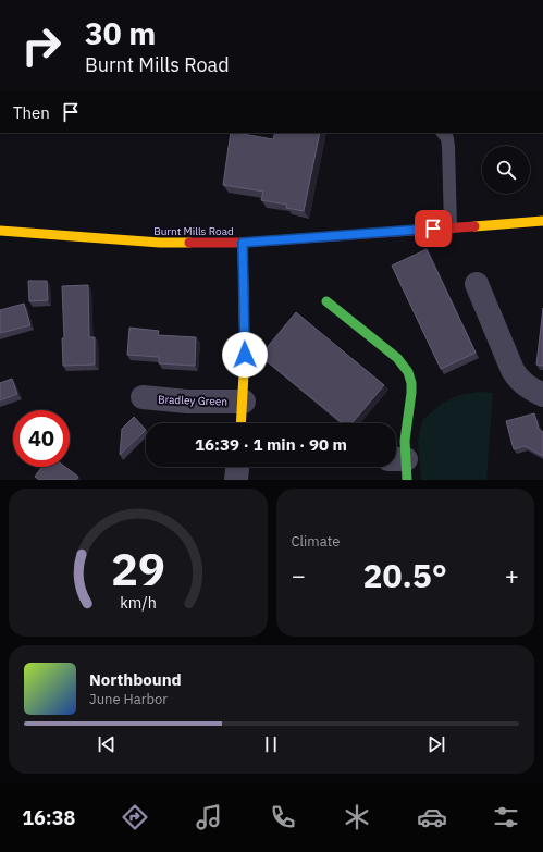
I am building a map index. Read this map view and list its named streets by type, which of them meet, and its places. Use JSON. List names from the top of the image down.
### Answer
{
  "streets": {
    "street": ["Burnt Mills Road", "Bradley Green"]
  },
  "crossings": [
    ["Burnt Mills Road", "Bradley Green"]
  ],
  "page": {
    "turn": ["30 m", "Burnt Mills Road"],
    "then": "Then",
    "limit": "40",
    "trip": "16:39 · 1 min · 90 m",
    "tile": "Climate",
    "heat": ["−", "20.5°", "+"],
    "song": ["Northbound", "June Harbor"],
    "tabs": "16:38",
    "gauge": ["29", "km/h"]
  }
}
